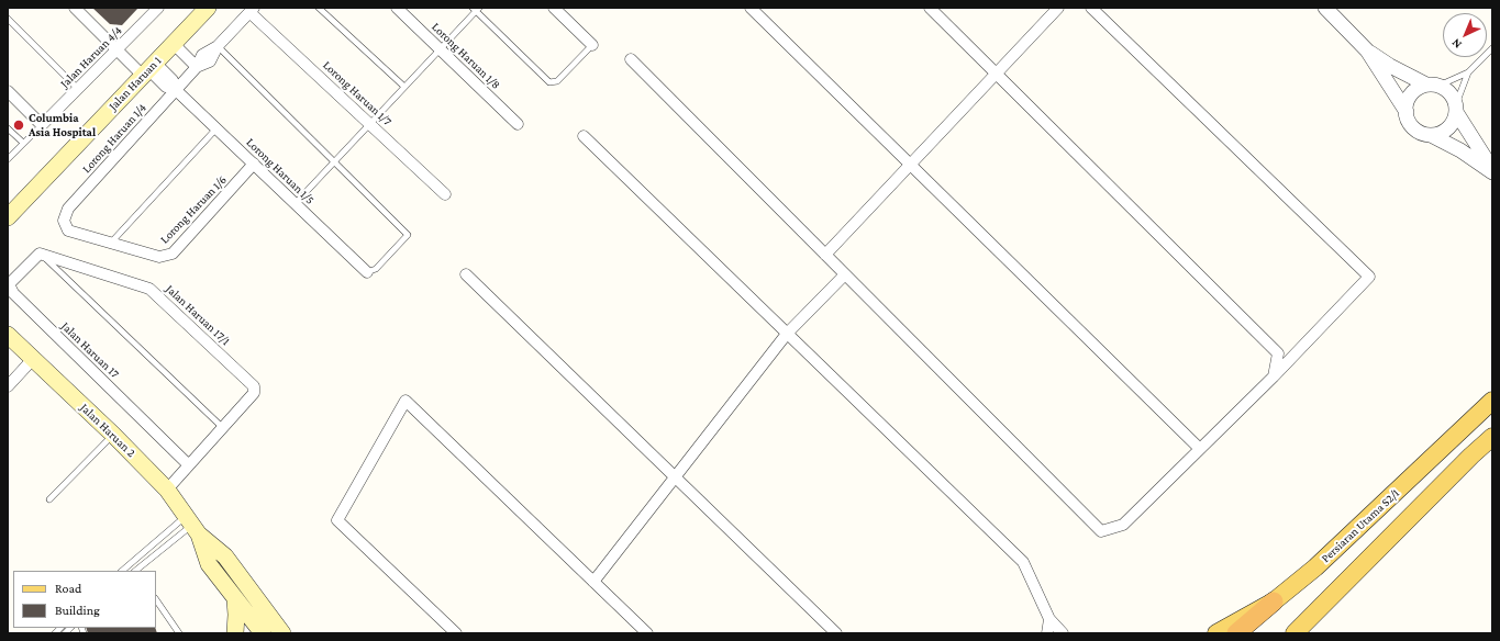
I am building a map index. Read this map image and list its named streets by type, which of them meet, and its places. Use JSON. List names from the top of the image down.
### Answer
{
  "streets": {
    "main road": ["Jalan Haruan 1", "Jalan Haruan 2", "Persiaran Utama S2/1"],
    "street": [
      "Lorong Haruan 1/8",
      "Jalan Haruan 4/4",
      "Lorong Haruan 1/7",
      "Lorong Haruan 1/4",
      "Lorong Haruan 1/5",
      "Lorong Haruan 1/6",
      "Jalan Haruan 17/1",
      "Jalan Haruan 17"
    ]
  },
  "crossings": [
    ["Jalan Haruan 4/4", "Lorong Haruan 1/5"],
    ["Jalan Haruan 1", "Lorong Haruan 1/5"],
    ["Lorong Haruan 1/7", "Lorong Haruan 1/4"],
    ["Lorong Haruan 1/4", "Lorong Haruan 1/5"],
    ["Lorong Haruan 1/4", "Lorong Haruan 1/6"],
    ["Lorong Haruan 1/5", "Lorong Haruan 1/6"],
    ["Jalan Haruan 17/1", "Jalan Haruan 17"]
  ],
  "places": ["Columbia Asia Hospital"],
  "legend": ["Road", "Building"],
  "north": "bottom left"
}
